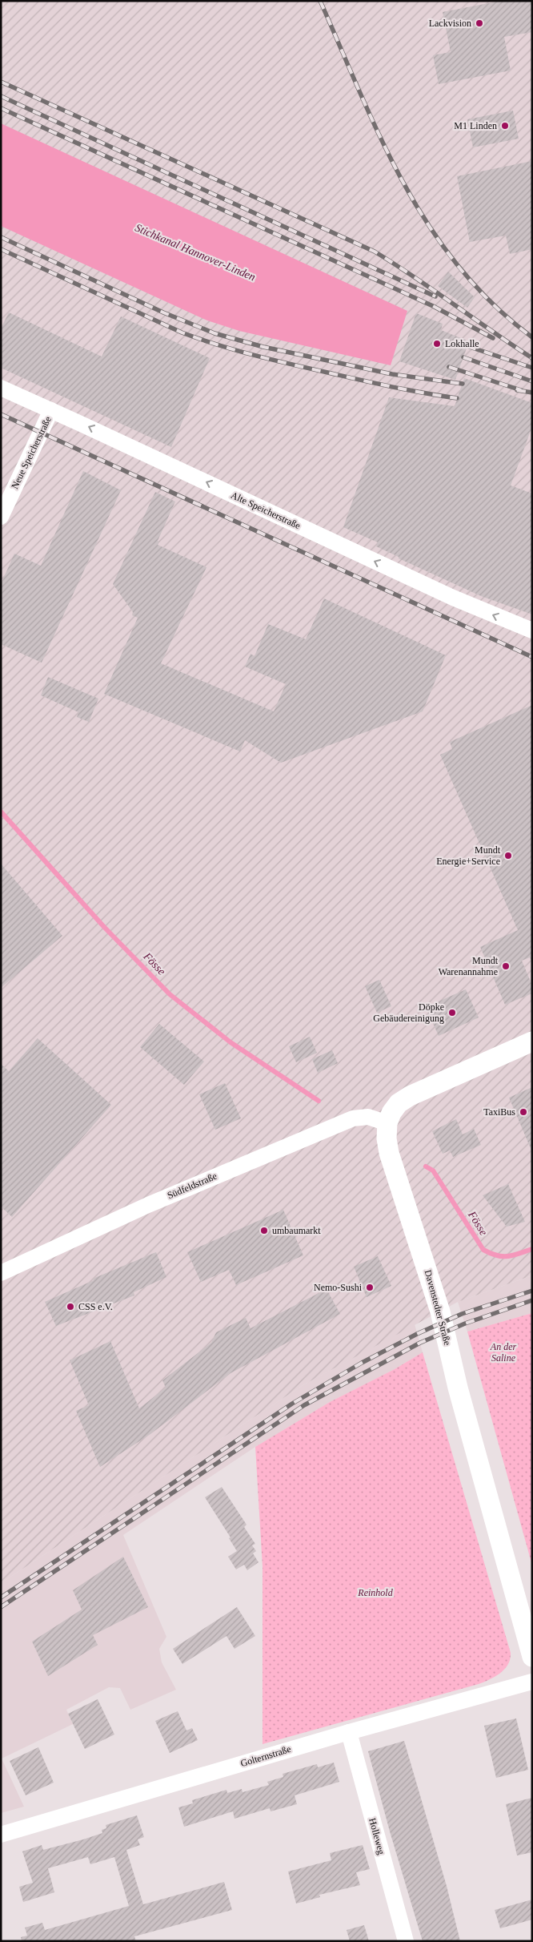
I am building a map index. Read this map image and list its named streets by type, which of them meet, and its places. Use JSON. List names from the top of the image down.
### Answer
{
  "streets": {
    "street": [
      "Neue Speicherstraße",
      "Alte Speicherstraße",
      "Südfeldstraße",
      "Davenstedter Straße",
      "Golternstraße",
      "Holleweg"
    ]
  },
  "crossings": [
    ["Neue Speicherstraße", "Alte Speicherstraße"],
    ["Südfeldstraße", "Davenstedter Straße"],
    ["Golternstraße", "Holleweg"]
  ],
  "one_way": ["Alte Speicherstraße"],
  "water": ["Stichkanal Hannover-Linden", "Fösse"],
  "parks": ["An der Saline", "Reinhold"],
  "places": [
    "Lackvision",
    "M1 Linden",
    "Lokhalle",
    "Mundt Energie+Service",
    "Mundt Warenannahme",
    "Döpke Gebäudereinigung",
    "TaxiBus",
    "umbaumarkt",
    "Nemo-Sushi",
    "CSS e.V."
  ]
}
